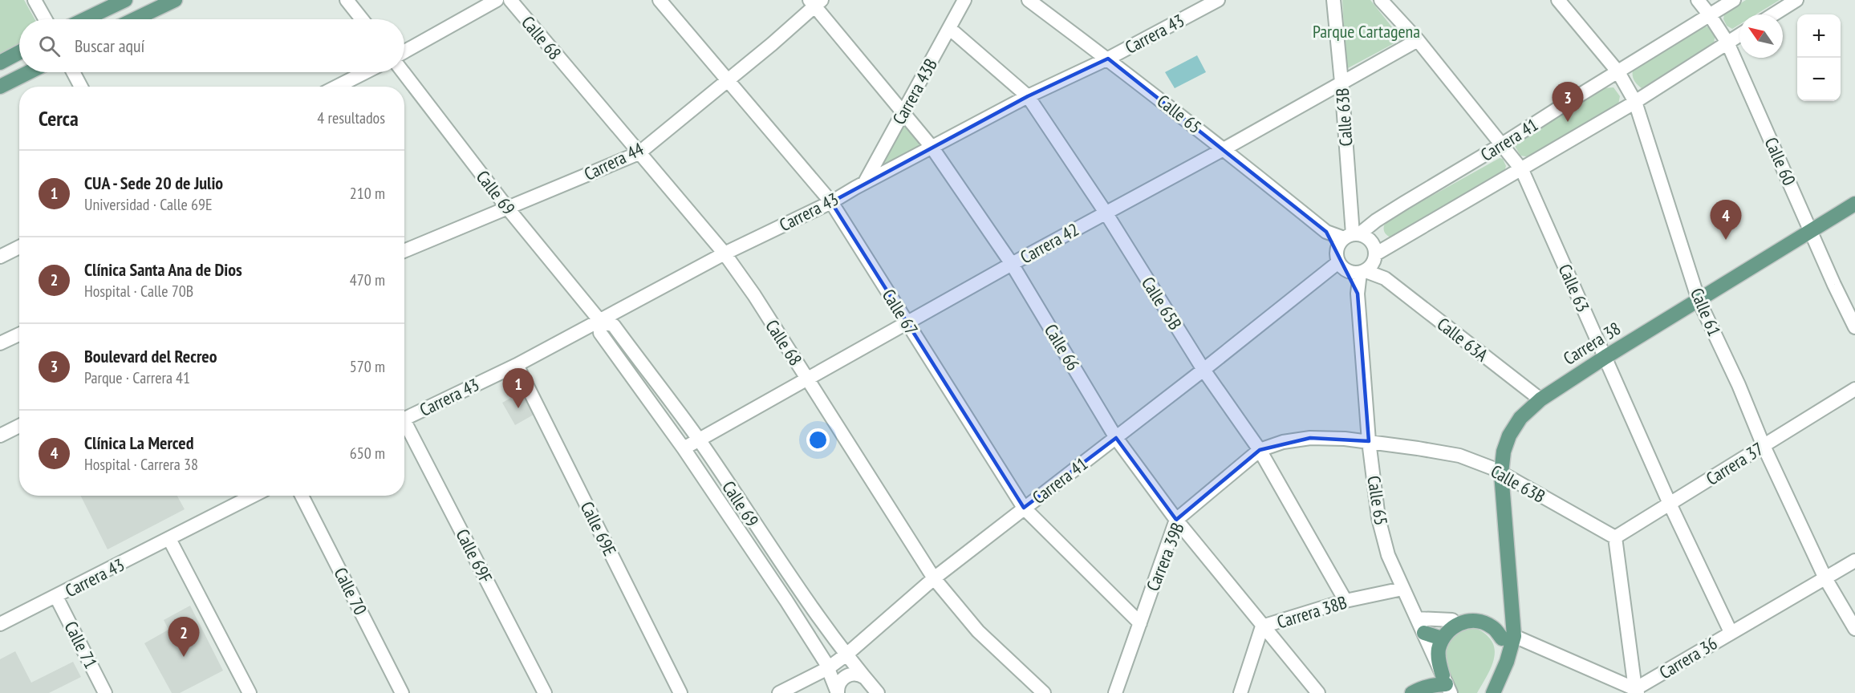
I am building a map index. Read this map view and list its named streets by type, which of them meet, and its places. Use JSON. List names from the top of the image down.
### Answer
{
  "streets": {
    "main road": ["Carrera 38"],
    "street": [
      "Carrera 43",
      "Calle 68",
      "Carrera 43B",
      "Calle 65",
      "Calle 63B",
      "Carrera 41",
      "Carrera 44",
      "Calle 60",
      "Calle 69",
      "Carrera 42",
      "Calle 63",
      "Calle 65B",
      "Calle 67",
      "Calle 61",
      "Calle 63A",
      "Calle 66",
      "Carrera 37",
      "Calle 69E",
      "Calle 69F",
      "Carrera 39B",
      "Calle 70",
      "Carrera 38B",
      "Calle 71",
      "Carrera 36"
    ]
  },
  "crossings": [
    ["Carrera 43", "Calle 68"],
    ["Carrera 43", "Carrera 43B"],
    ["Carrera 43", "Calle 65"],
    ["Carrera 43", "Calle 69"],
    ["Carrera 43", "Calle 65B"],
    ["Carrera 43", "Calle 67"],
    ["Carrera 43", "Calle 66"],
    ["Carrera 43", "Calle 69E"],
    ["Carrera 43", "Calle 71"],
    ["Calle 68", "Carrera 41"],
    ["Calle 68", "Carrera 44"],
    ["Calle 68", "Carrera 42"],
    ["Carrera 43B", "Calle 65B"],
    ["Carrera 43B", "Calle 66"],
    ["Calle 65", "Calle 63B"],
    ["Calle 65", "Carrera 41"],
    ["Calle 65", "Carrera 42"],
    ["Calle 65", "Calle 63A"],
    ["Calle 65", "Carrera 38B"],
    ["Calle 63B", "Carrera 41"],
    ["Calle 63B", "Carrera 42"],
    ["Calle 63B", "Calle 65B"],
    ["Calle 63B", "Calle 63A"],
    ["Calle 63B", "Carrera 38"],
    ["Calle 63B", "Carrera 37"],
    ["Calle 63B", "Carrera 39B"],
    ["Carrera 41", "Calle 60"],
    ["Carrera 41", "Calle 69"],
    ["Carrera 41", "Calle 63"],
    ["Carrera 41", "Calle 65B"],
    ["Carrera 41", "Calle 67"],
    ["Carrera 41", "Calle 61"],
    ["Carrera 41", "Calle 63A"],
    ["Carrera 41", "Calle 66"],
    ["Carrera 44", "Calle 69"],
    ["Carrera 44", "Calle 67"],
    ["Carrera 44", "Calle 66"],
    ["Calle 60", "Carrera 38"],
    ["Calle 69", "Carrera 42"],
    ["Carrera 42", "Calle 63"],
    ["Carrera 42", "Calle 65B"],
    ["Carrera 42", "Calle 67"],
    ["Carrera 42", "Calle 66"],
    ["Calle 63", "Carrera 38"],
    ["Calle 63", "Carrera 37"],
    ["Calle 63", "Carrera 36"],
    ["Calle 65B", "Carrera 39B"],
    ["Calle 65B", "Carrera 38B"],
    ["Calle 67", "Carrera 39B"],
    ["Calle 61", "Carrera 38"],
    ["Calle 61", "Carrera 37"],
    ["Calle 61", "Carrera 36"],
    ["Calle 63A", "Carrera 38"],
    ["Calle 66", "Carrera 39B"],
    ["Calle 66", "Carrera 38B"]
  ],
  "parks": ["Parque Cartagena"],
  "north": "top left",
  "page": {
    "map_buttons": ["+", "−"],
    "search": "Buscar aquí",
    "pins": [
      "3",
      "4",
      "1",
      "2"
    ],
    "heading": ["Cerca", "4 resultados"],
    "list": [
      {
        "mark": "1",
        "name": "CUA - Sede 20 de Julio",
        "note": "Universidad · Calle 69E",
        "value": "210 m"
      },
      {
        "mark": "2",
        "name": "Clínica Santa Ana de Dios",
        "note": "Hospital · Calle 70B",
        "value": "470 m"
      },
      {
        "mark": "3",
        "name": "Boulevard del Recreo",
        "note": "Parque · Carrera 41",
        "value": "570 m"
      },
      {
        "mark": "4",
        "name": "Clínica La Merced",
        "note": "Hospital · Carrera 38",
        "value": "650 m"
      }
    ]
  }
}
